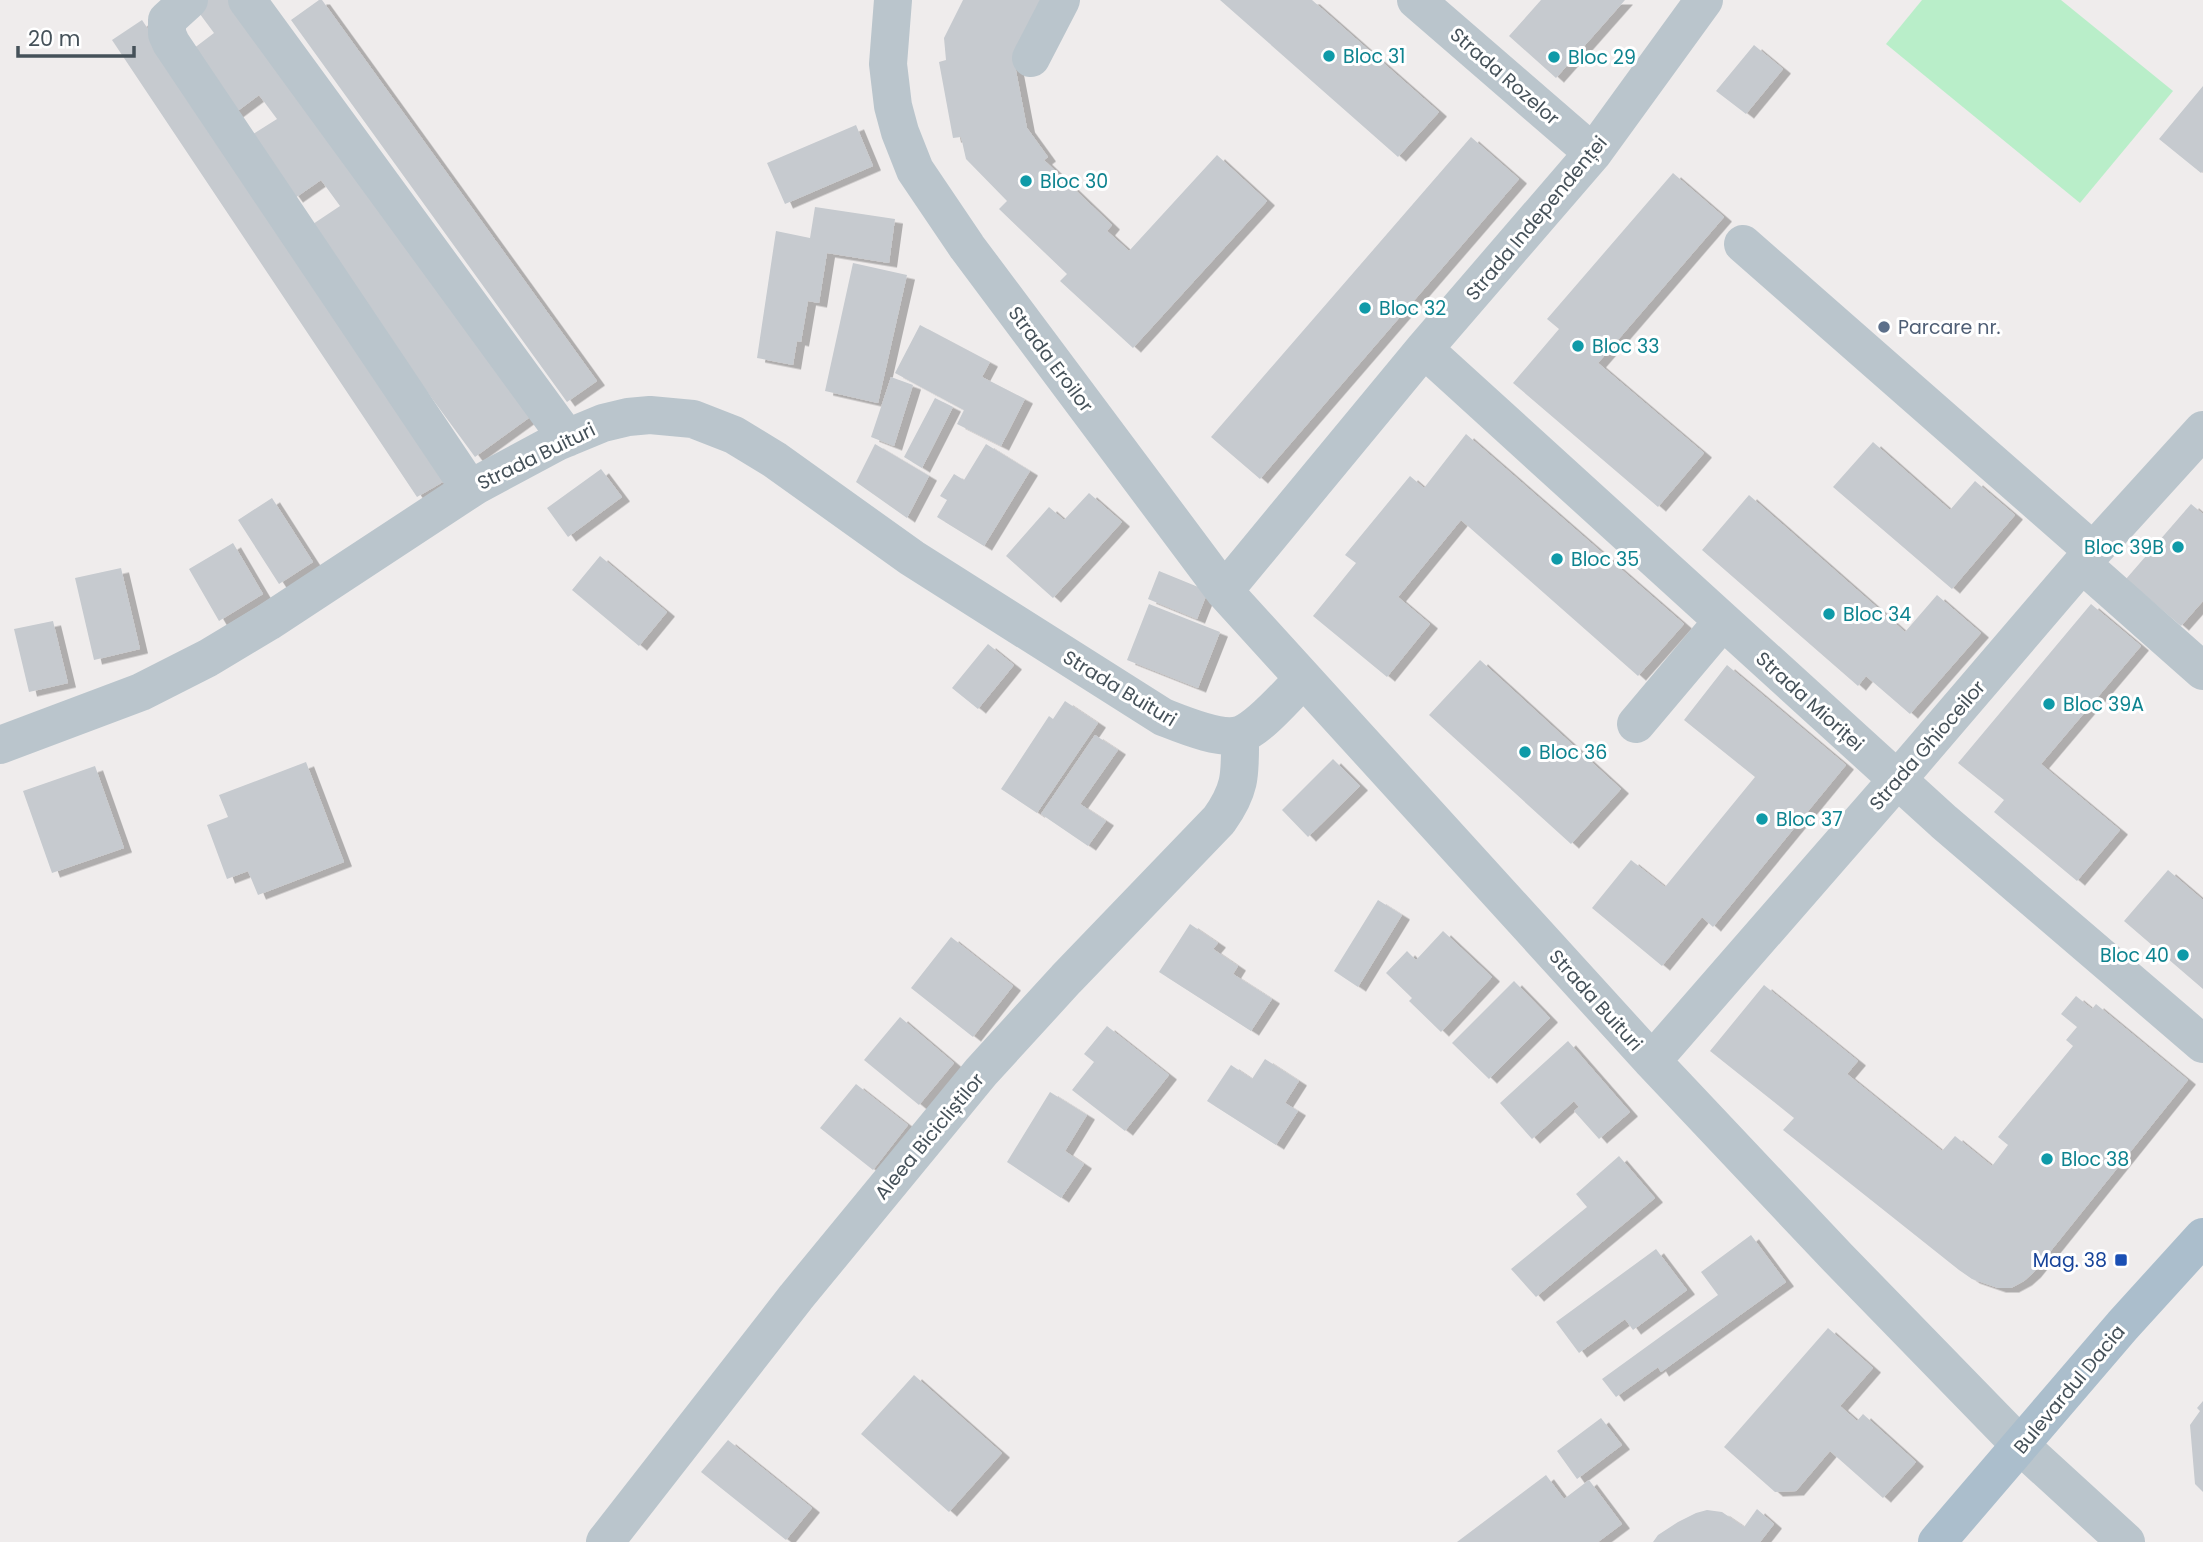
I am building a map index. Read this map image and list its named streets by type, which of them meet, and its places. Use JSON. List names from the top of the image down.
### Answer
{
  "streets": {
    "main road": ["Bulevardul Dacia"],
    "street": [
      "Strada Rozelor",
      "Strada Independenței",
      "Strada Eroilor",
      "Strada Buituri",
      "Strada Mioriței",
      "Strada Ghioceilor",
      "Aleea Bicicliștilor"
    ]
  },
  "crossings": [
    ["Strada Rozelor", "Strada Independenței"],
    ["Strada Independenței", "Strada Eroilor"],
    ["Strada Independenței", "Strada Mioriței"],
    ["Strada Eroilor", "Strada Buituri"],
    ["Strada Buituri", "Strada Ghioceilor"],
    ["Strada Buituri", "Aleea Bicicliștilor"],
    ["Strada Buituri", "Bulevardul Dacia"],
    ["Strada Mioriței", "Strada Ghioceilor"]
  ],
  "places": {
    "other": [
      "Bloc 31",
      "Bloc 29",
      "Bloc 30",
      "Bloc 32",
      "Parcare nr.",
      "Bloc 33",
      "Bloc 39B",
      "Bloc 35",
      "Bloc 34",
      "Bloc 39A",
      "Bloc 36",
      "Bloc 37",
      "Bloc 40",
      "Bloc 38"
    ],
    "transit": ["Mag. 38"]
  },
  "scale_bar": "20 m"
}
